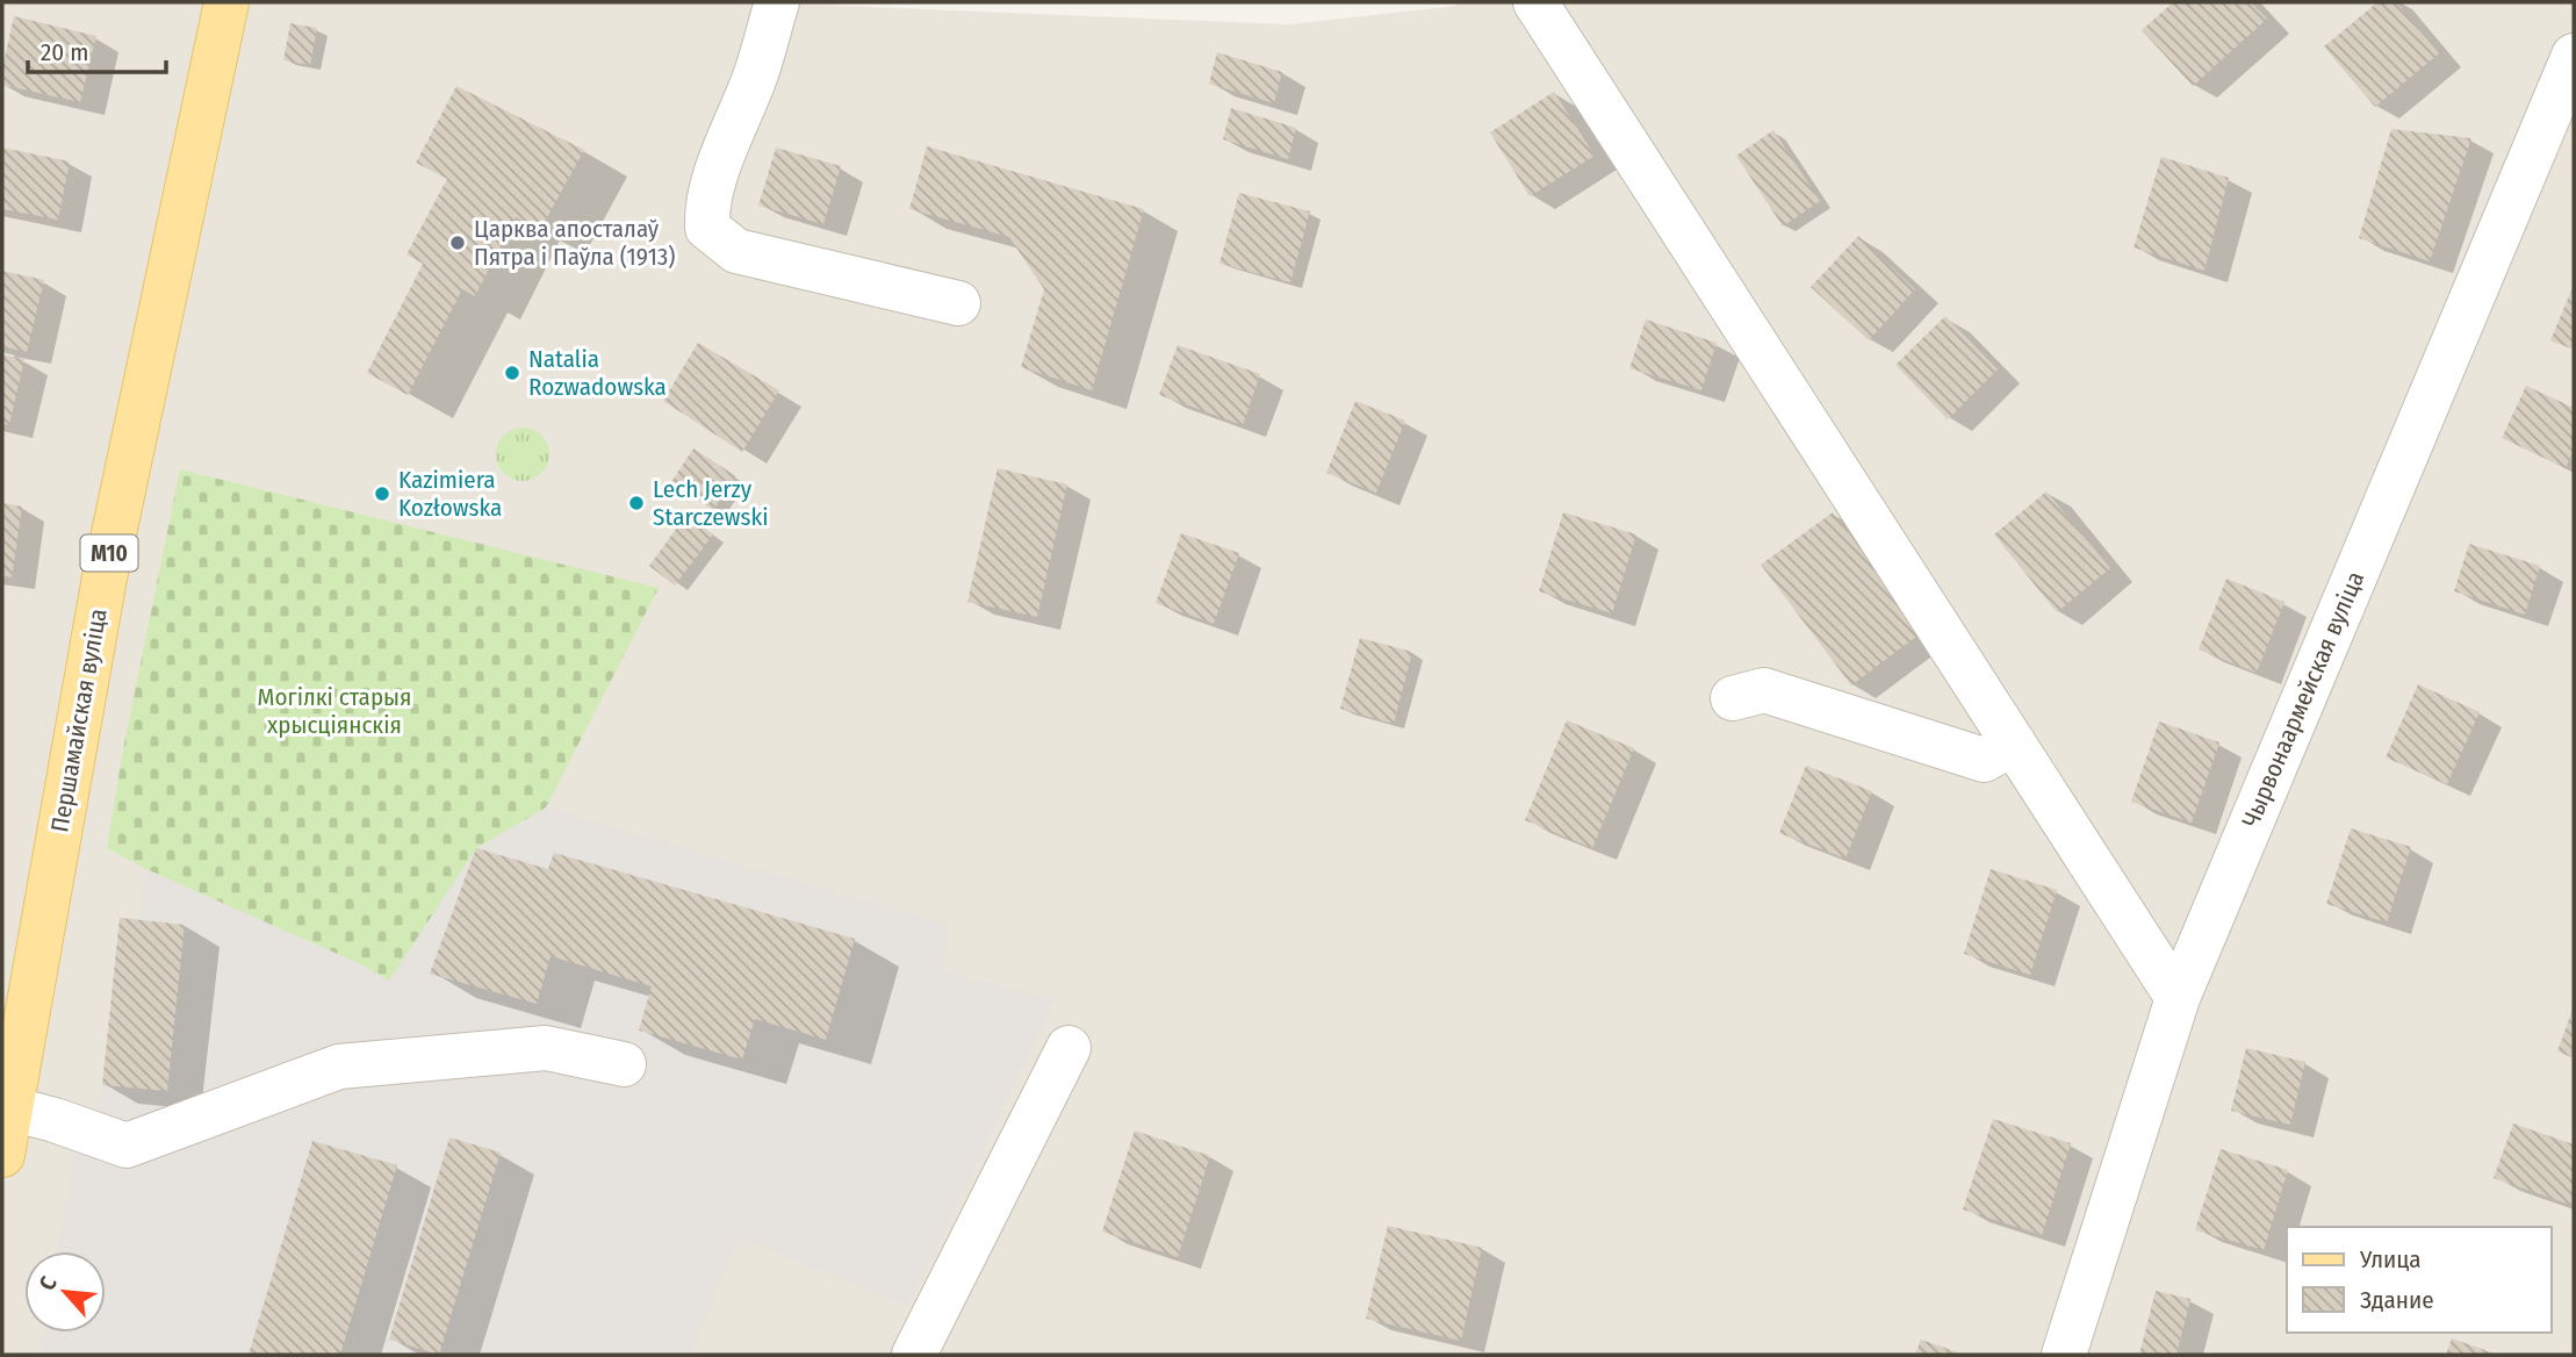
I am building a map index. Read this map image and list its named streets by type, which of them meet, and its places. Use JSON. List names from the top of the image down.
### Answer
{
  "streets": {
    "main road": ["М10", "Першамайская вуліца"],
    "street": ["Чырвонаармейская вуліца"]
  },
  "parks": ["Могілкі старыя хрысціянскія"],
  "places": [
    "Царква апосталаў Пятра і Паўла (1913)",
    "Natalia Rozwadowska",
    "Kazimiera Kozłowska",
    "Lech Jerzy Starczewski"
  ],
  "legend": ["Улица", "Здание"],
  "scale_bar": "20 m",
  "north": "top left"
}
